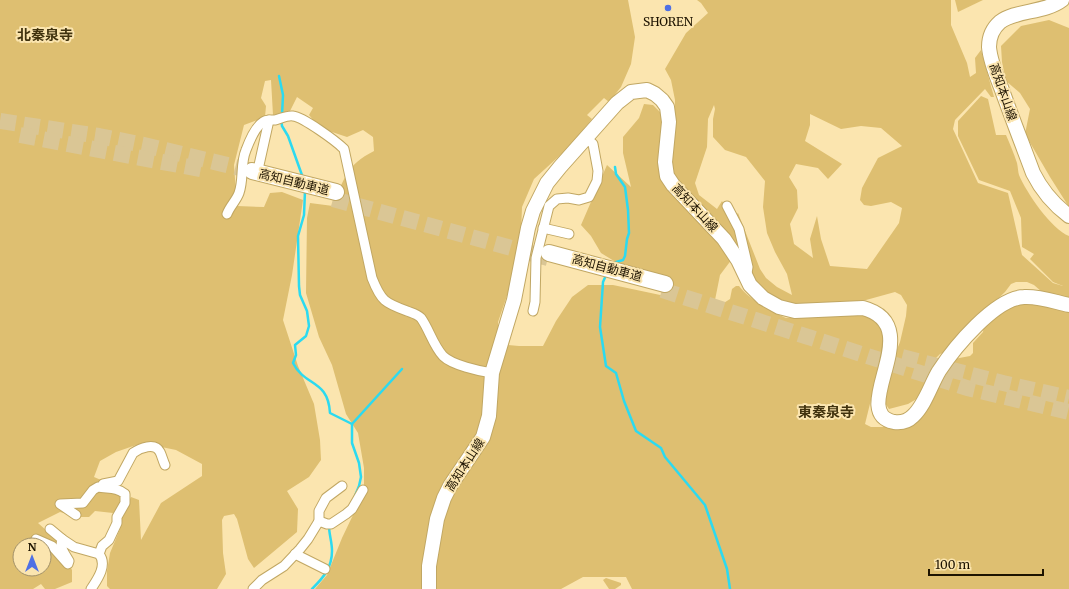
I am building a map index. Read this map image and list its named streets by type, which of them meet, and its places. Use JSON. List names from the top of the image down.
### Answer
{
  "streets": {
    "highway": ["高知自動車道"],
    "main road": ["高知本山線"]
  },
  "districts": ["北秦泉寺", "東秦泉寺"],
  "places": ["SHOREN"],
  "scale_bar": "100 m",
  "north": "top"
}
